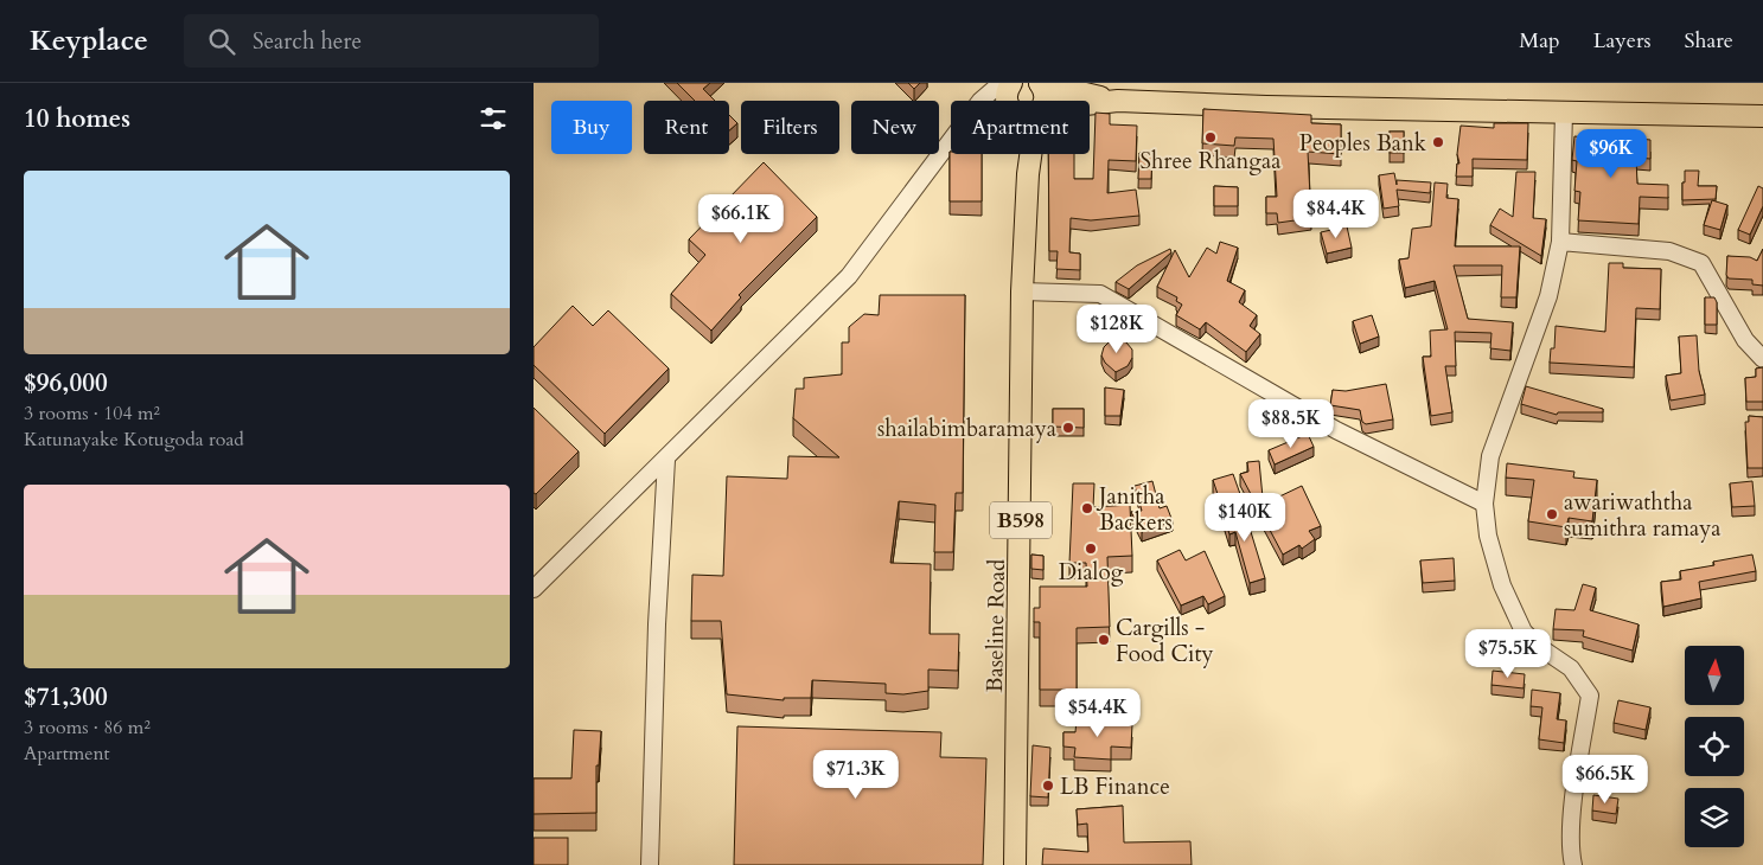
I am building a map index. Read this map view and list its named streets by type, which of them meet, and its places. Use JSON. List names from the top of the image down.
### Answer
{
  "streets": {
    "main road": ["B598", "Baseline Road"]
  },
  "places": [
    "Shree Rhangaa",
    "Peoples Bank",
    "shailabimbaramaya",
    "Janitha Backers",
    "awariwaththa sumithra ramaya",
    "Dialog",
    "Cargills - Food City",
    "LB Finance"
  ],
  "north": "top",
  "page": {
    "header": "Keyplace",
    "search": "Search here",
    "nav": ["Map", "Layers", "Share"],
    "heading": "10 homes",
    "chip": [
      "Buy",
      "Rent",
      "Filters",
      "New",
      "Apartment"
    ],
    "price": [
      "$96K",
      "$84.4K",
      "$66.1K",
      "$128K",
      "$88.5K",
      "$140K",
      "$75.5K",
      "$54.4K",
      "$71.3K",
      "$66.5K"
    ],
    "list": [
      {
        "name": "$96,000",
        "note": "3 rooms · 104 m² · Katunayake Kotugoda road"
      },
      {
        "name": "$71,300",
        "note": "3 rooms · 86 m² · Apartment"
      }
    ]
  }
}
